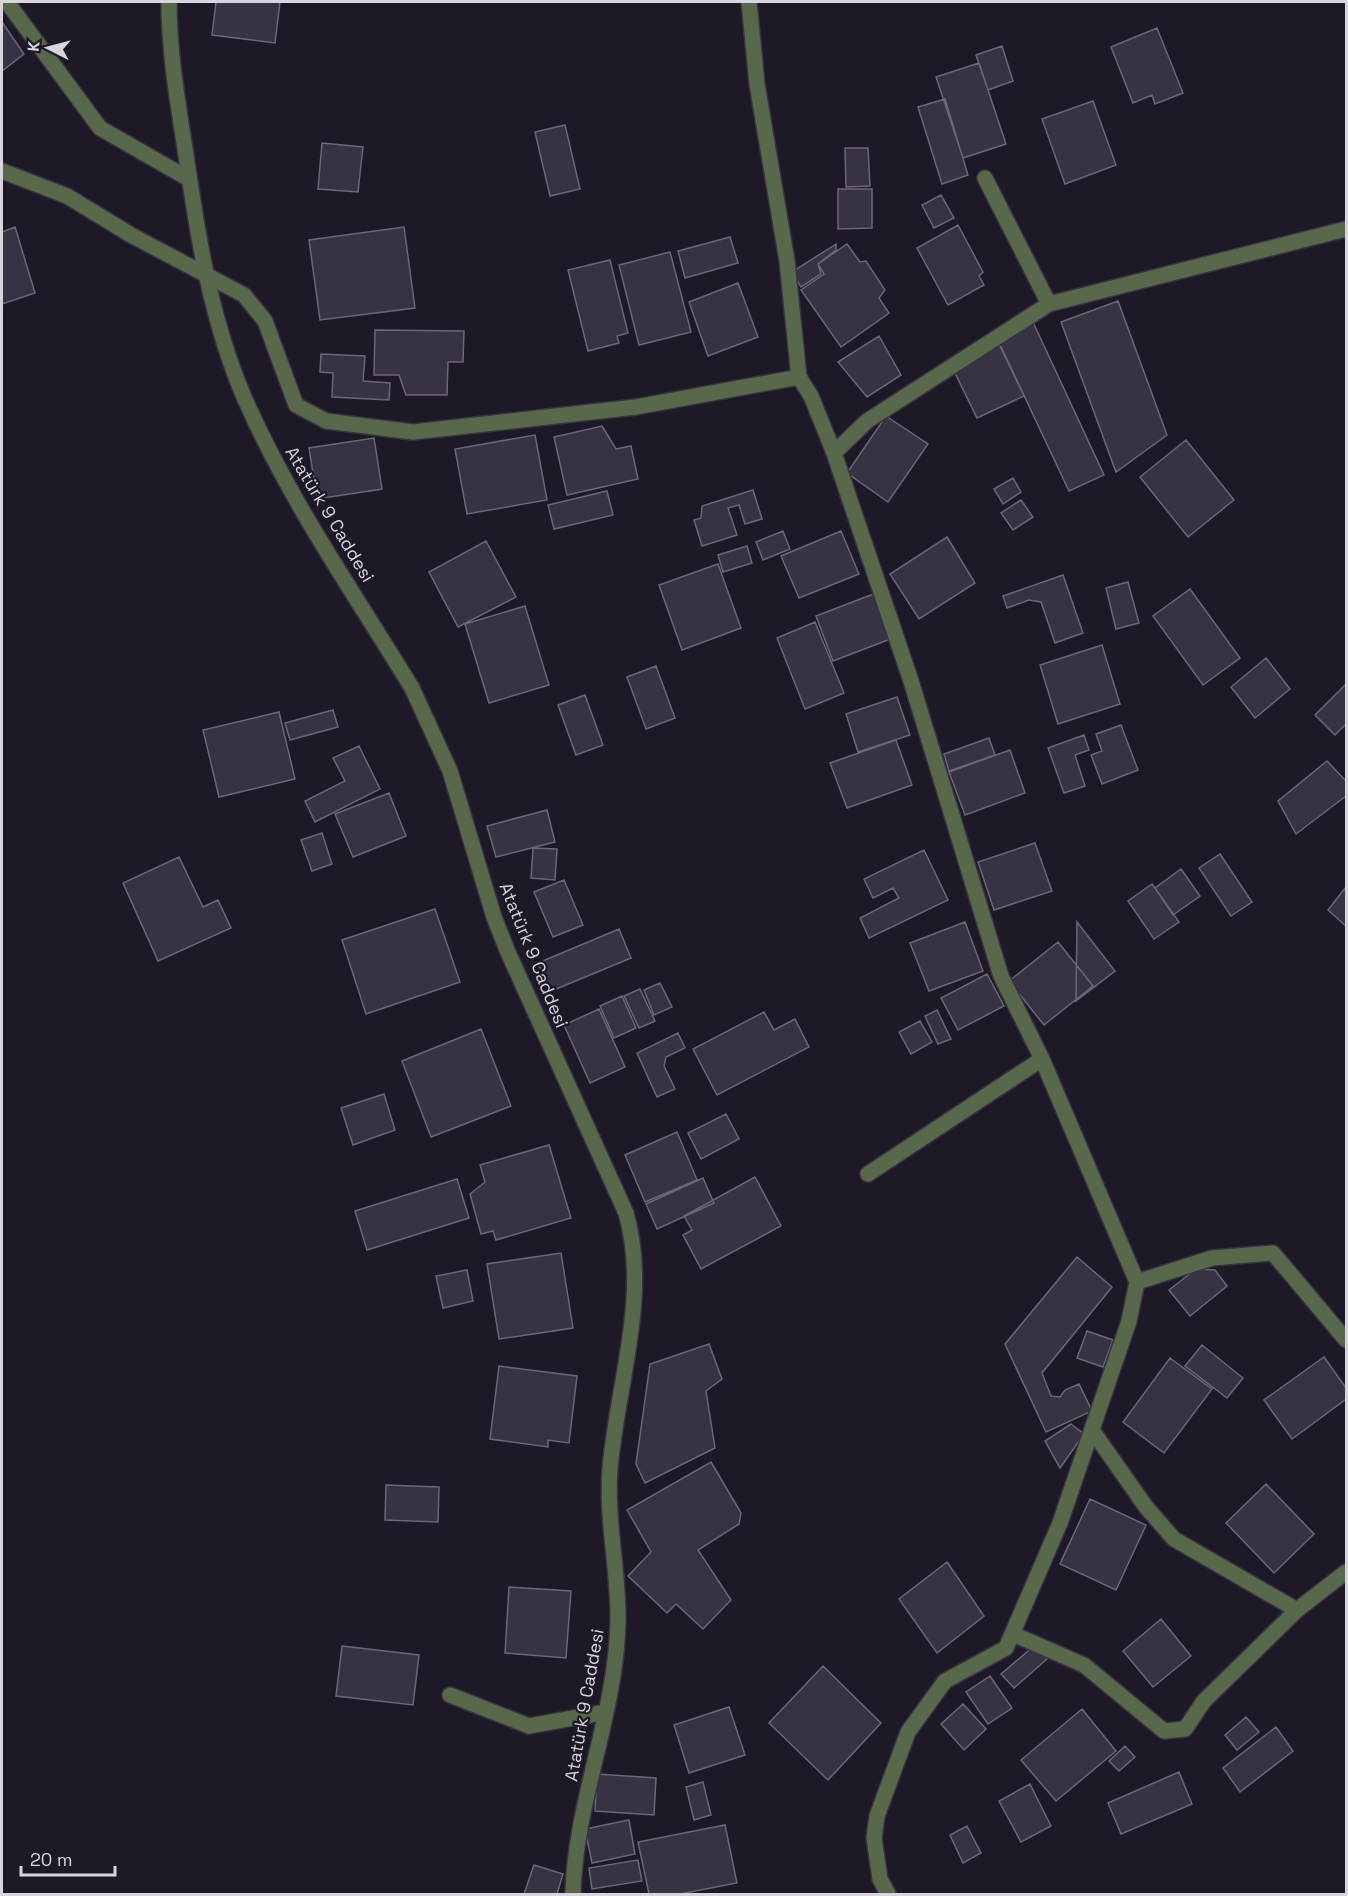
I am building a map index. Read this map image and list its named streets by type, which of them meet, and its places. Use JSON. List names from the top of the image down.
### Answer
{
  "streets": {
    "street": ["Atatürk 9 Caddesi"]
  },
  "scale_bar": "20 m",
  "north": "left"
}
